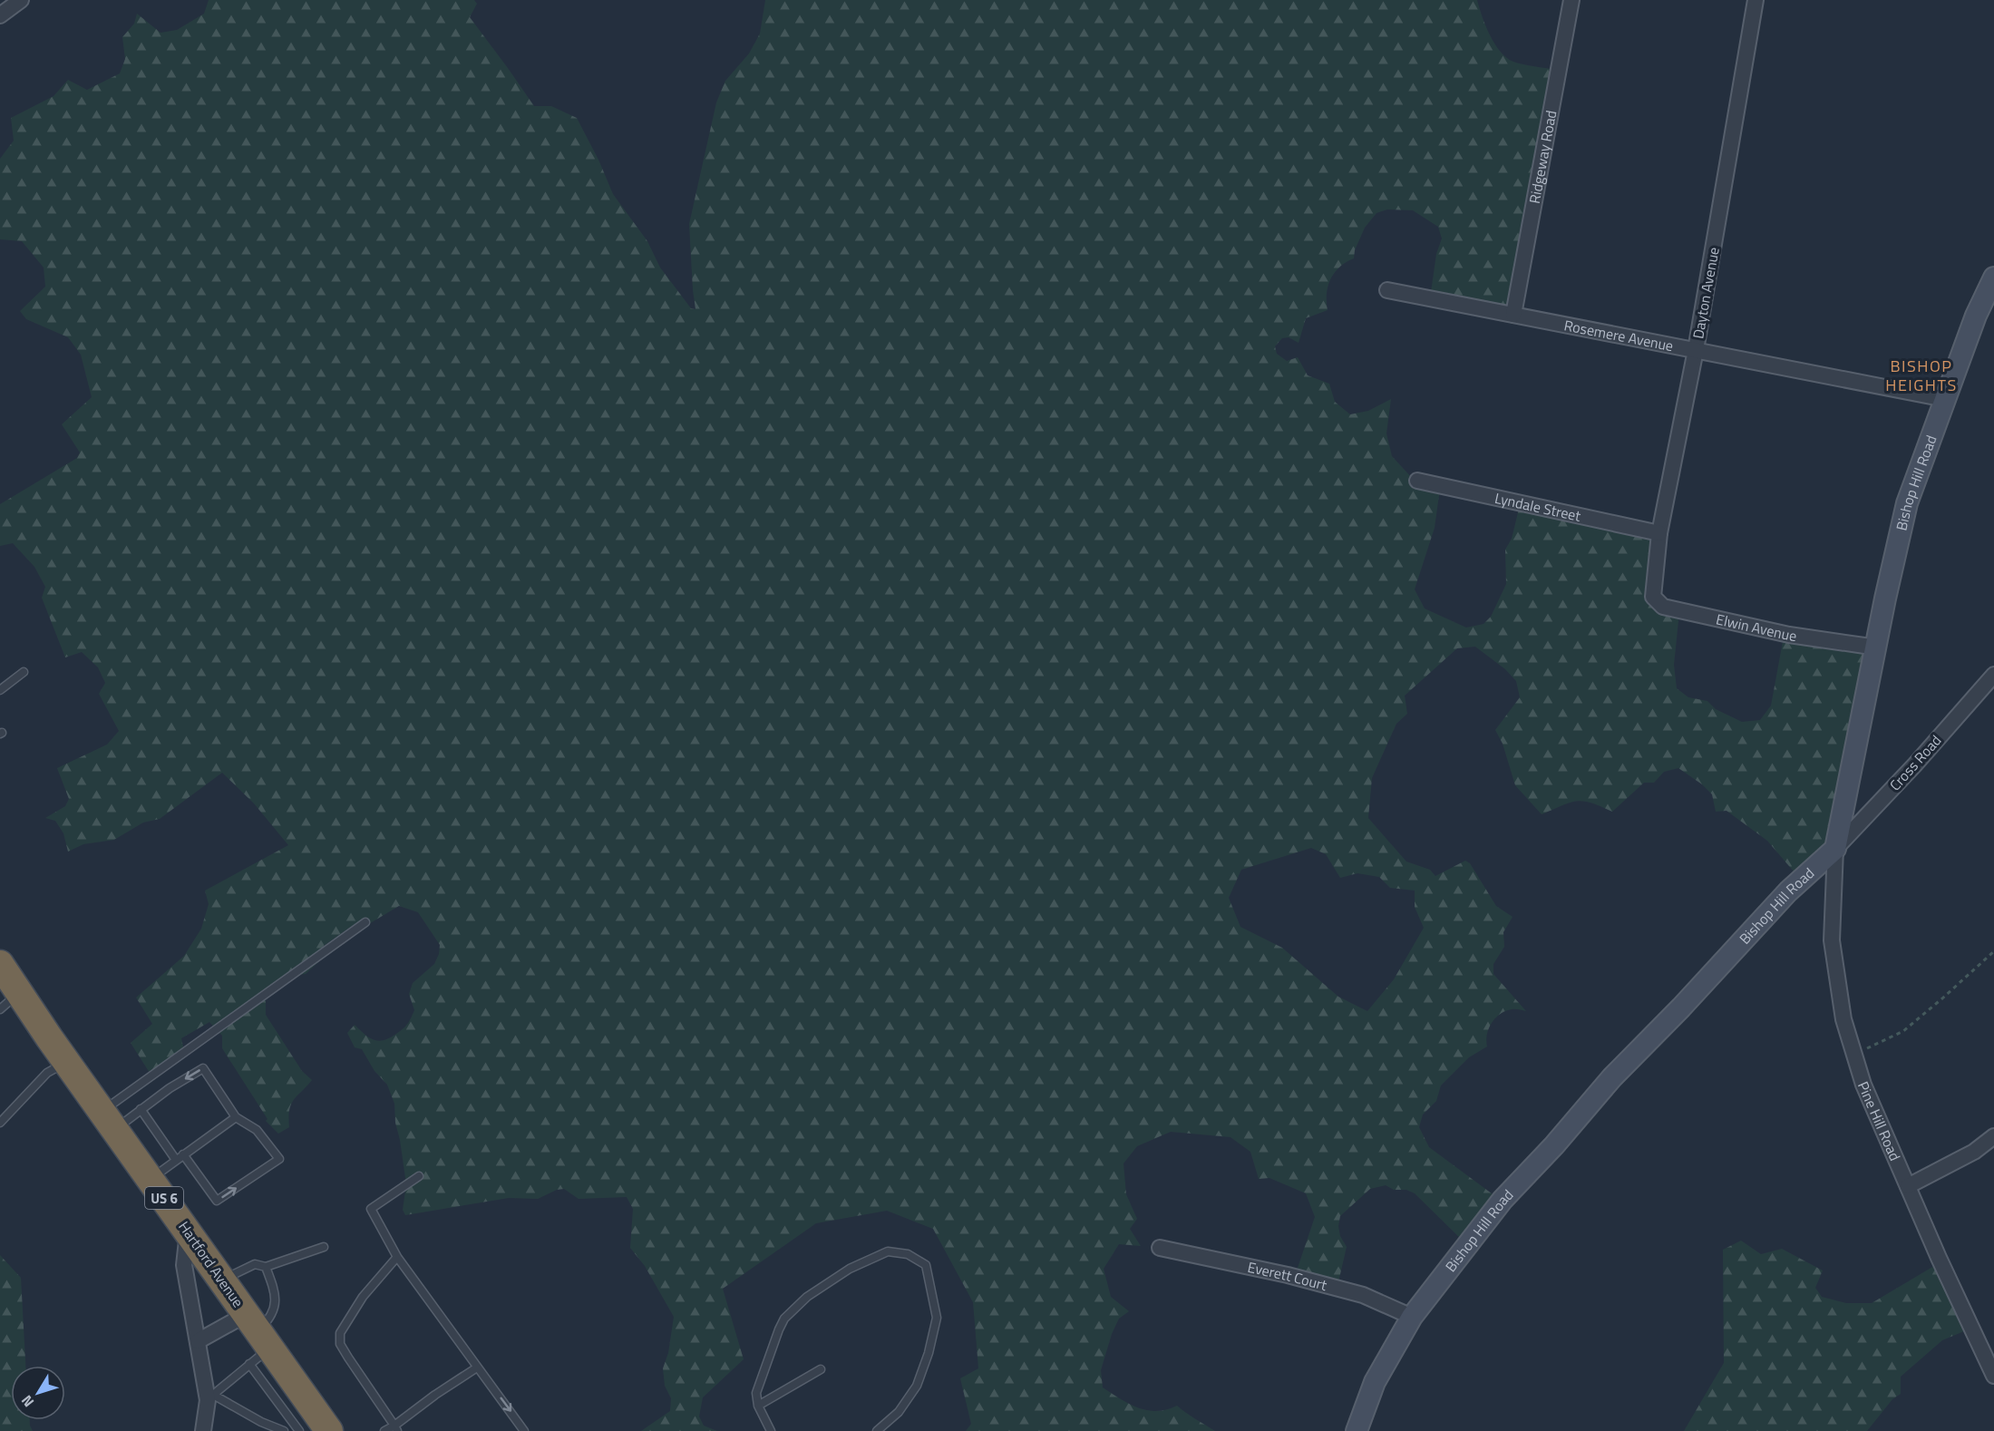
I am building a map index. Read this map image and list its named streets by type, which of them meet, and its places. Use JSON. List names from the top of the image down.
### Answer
{
  "streets": {
    "highway": ["US 6", "Hartford Avenue"],
    "street": [
      "Ridgeway Road",
      "Dayton Avenue",
      "Rosemere Avenue",
      "Bishop Hill Road",
      "Lyndale Street",
      "Elwin Avenue",
      "Cross Road",
      "Pine Hill Road",
      "Everett Court"
    ]
  },
  "crossings": [
    ["Ridgeway Road", "Rosemere Avenue"],
    ["Dayton Avenue", "Rosemere Avenue"],
    ["Dayton Avenue", "Lyndale Street"],
    ["Dayton Avenue", "Elwin Avenue"],
    ["Rosemere Avenue", "Bishop Hill Road"],
    ["Bishop Hill Road", "Elwin Avenue"],
    ["Bishop Hill Road", "Cross Road"],
    ["Bishop Hill Road", "Pine Hill Road"],
    ["Bishop Hill Road", "Everett Court"],
    ["Cross Road", "Pine Hill Road"]
  ],
  "districts": ["BISHOP HEIGHTS"],
  "north": "bottom left"
}
